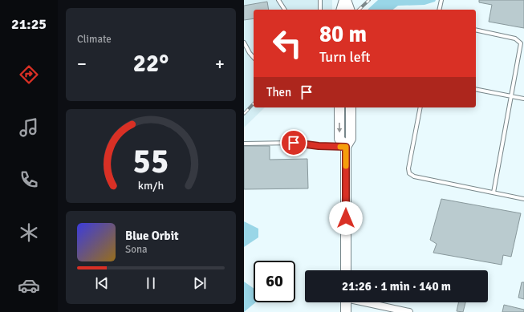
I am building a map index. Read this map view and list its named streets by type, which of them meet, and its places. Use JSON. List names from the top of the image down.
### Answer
{
  "page": {
    "tabs": "21:25",
    "tile": "Climate",
    "turn": ["80 m", "Turn left"],
    "heat": ["−", "22°", "+"],
    "then": "Then",
    "song": ["Blue Orbit", "Sona"],
    "limit": "60",
    "trip": "21:26 · 1 min · 140 m",
    "gauge": ["55", "km/h"]
  }
}
